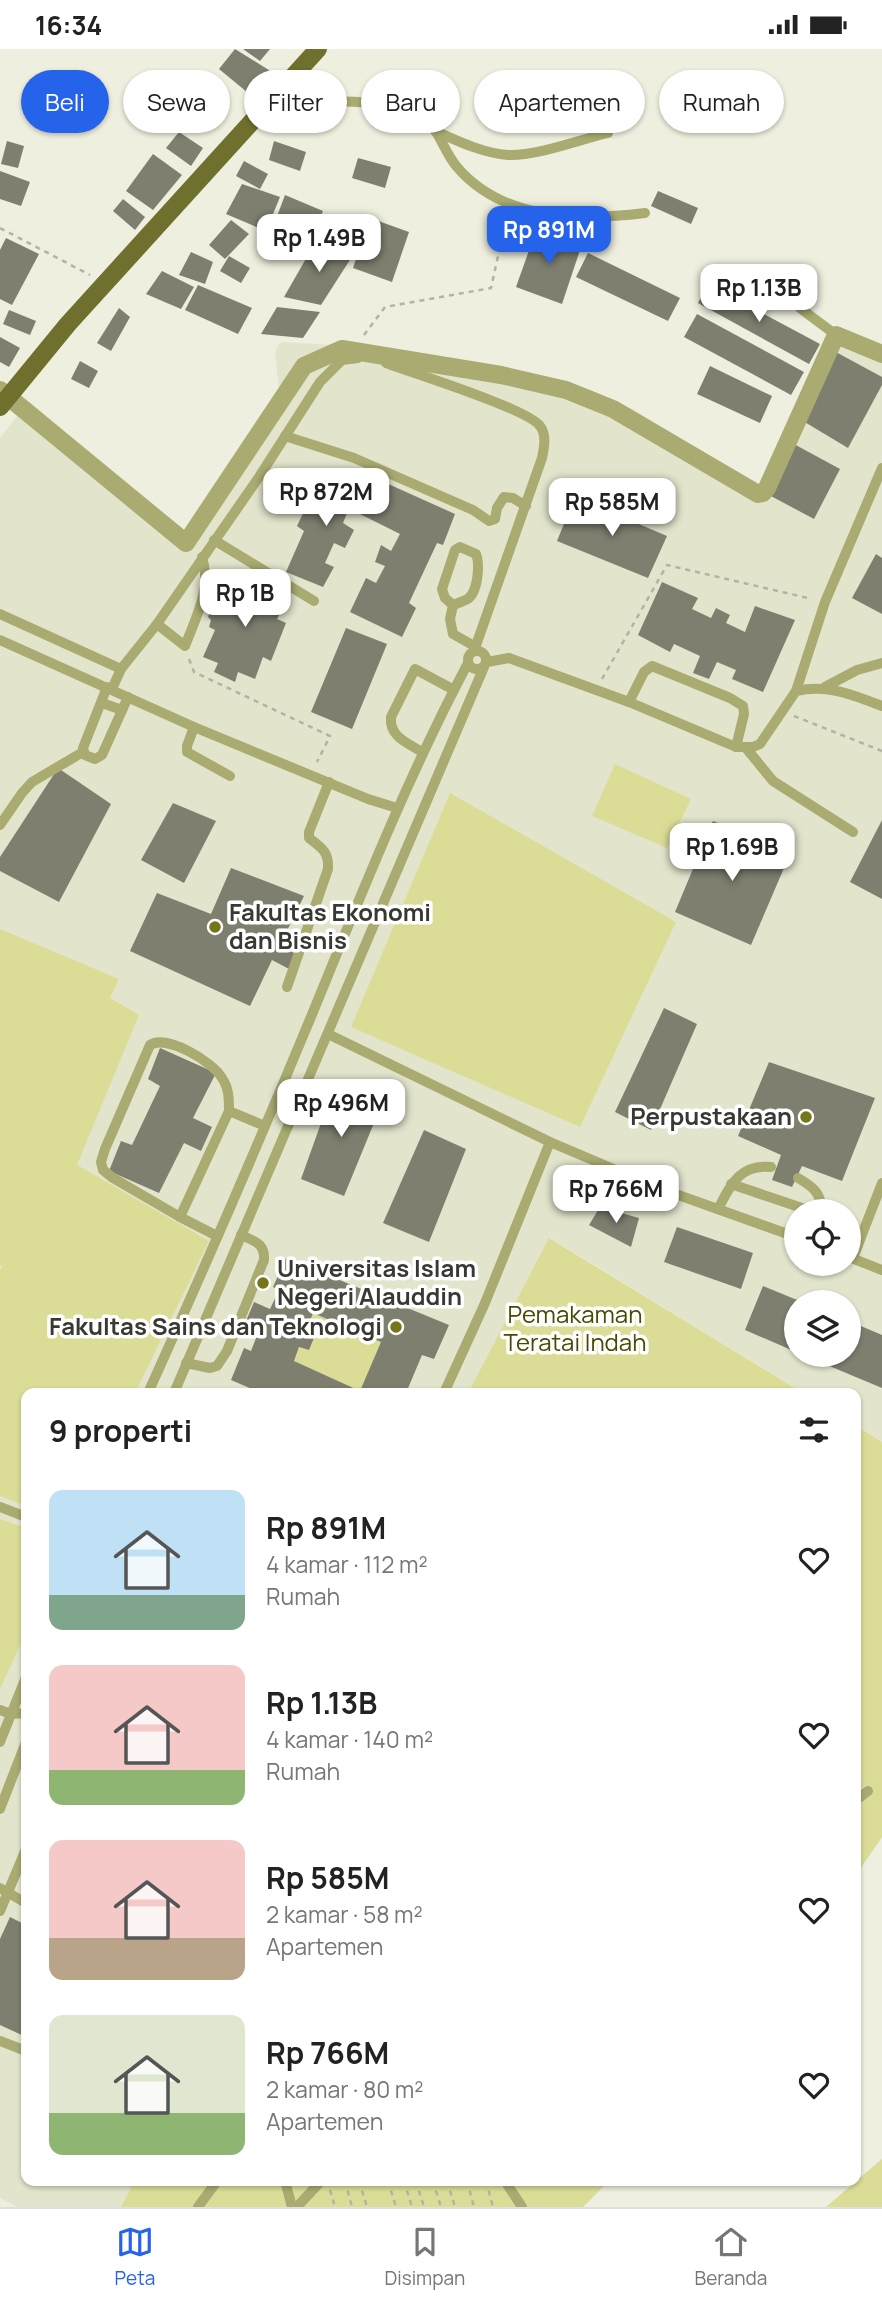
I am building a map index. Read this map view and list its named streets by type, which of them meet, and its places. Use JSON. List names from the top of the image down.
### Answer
{
  "parks": ["Pemakaman Teratai Indah"],
  "places": [
    "Fakultas Ekonomi dan Bisnis",
    "Perpustakaan",
    "Universitas Islam Negeri Alauddin",
    "Fakultas Sains dan Teknologi"
  ],
  "page": {
    "status": "16:34",
    "chip": [
      "Beli",
      "Sewa",
      "Filter",
      "Baru",
      "Apartemen",
      "Rumah"
    ],
    "price": [
      "Rp 891M",
      "Rp 1.49B",
      "Rp 1.13B",
      "Rp 872M",
      "Rp 585M",
      "Rp 1B",
      "Rp 1.69B",
      "Rp 496M",
      "Rp 766M"
    ],
    "heading": "9 properti",
    "list": [
      {
        "name": "Rp 891M",
        "note": "4 kamar · 112 m² · Rumah"
      },
      {
        "name": "Rp 1.13B",
        "note": "4 kamar · 140 m² · Rumah"
      },
      {
        "name": "Rp 585M",
        "note": "2 kamar · 58 m² · Apartemen"
      },
      {
        "name": "Rp 766M",
        "note": "2 kamar · 80 m² · Apartemen"
      }
    ],
    "tabs": ["Peta", "Disimpan", "Beranda"]
  }
}
